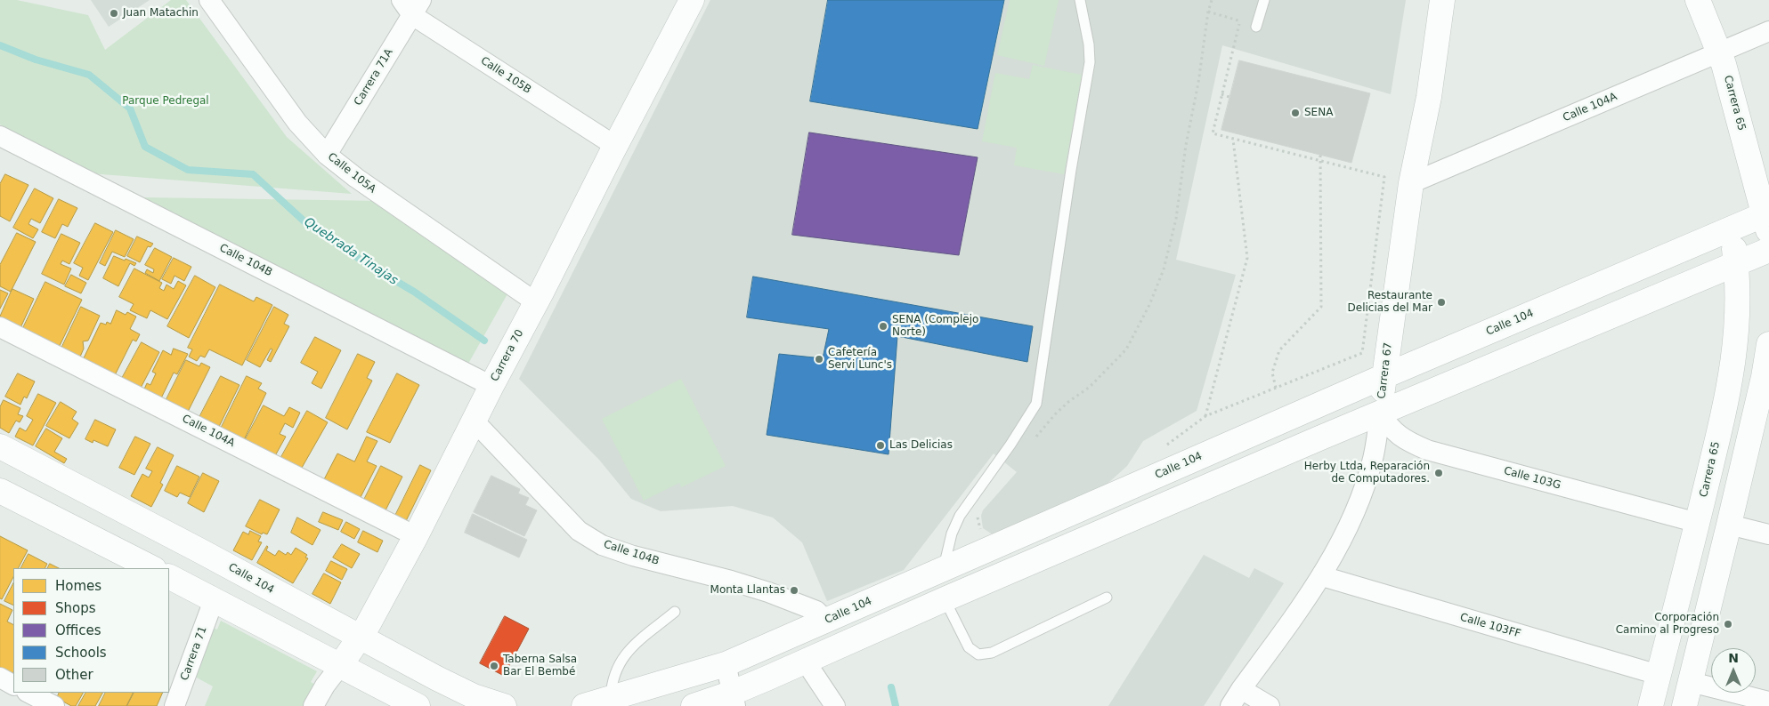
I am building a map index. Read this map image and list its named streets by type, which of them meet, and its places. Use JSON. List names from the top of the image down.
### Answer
{
  "streets": {
    "main road": [
      "Carrera 65",
      "Calle 104",
      "Carrera 70",
      "Carrera 67"
    ],
    "street": [
      "Calle 105B",
      "Carrera 71A",
      "Calle 104A",
      "Calle 105A",
      "Calle 104B",
      "Calle 103G",
      "Calle 103FF",
      "Carrera 71"
    ]
  },
  "crossings": [
    ["Calle 105B", "Carrera 71A"],
    ["Calle 105B", "Carrera 70"],
    ["Carrera 71A", "Calle 105A"],
    ["Carrera 65", "Calle 104A"],
    ["Carrera 65", "Calle 104"],
    ["Carrera 65", "Calle 103G"],
    ["Carrera 65", "Calle 103FF"],
    ["Calle 104A", "Carrera 70"],
    ["Calle 104A", "Carrera 67"],
    ["Calle 105A", "Carrera 70"],
    ["Calle 104B", "Calle 104"],
    ["Calle 104B", "Carrera 70"],
    ["Calle 104", "Carrera 70"],
    ["Calle 104", "Carrera 67"],
    ["Carrera 67", "Calle 103G"],
    ["Carrera 67", "Calle 103FF"]
  ],
  "water": ["Quebrada Tinajas"],
  "parks": ["Parque Pedregal"],
  "places": [
    "Juan Matachin",
    "SENA",
    "Restaurante Delicias del Mar",
    "SENA (Complejo Norte)",
    "Cafetería Servi Lunc's",
    "Las Delicias",
    "Herby Ltda, Reparación de Computadores.",
    "Monta Llantas",
    "Corporación Camino al Progreso",
    "Taberna Salsa Bar El Bembé"
  ],
  "legend": [
    "Homes",
    "Shops",
    "Offices",
    "Schools",
    "Other"
  ],
  "north": "top"
}
